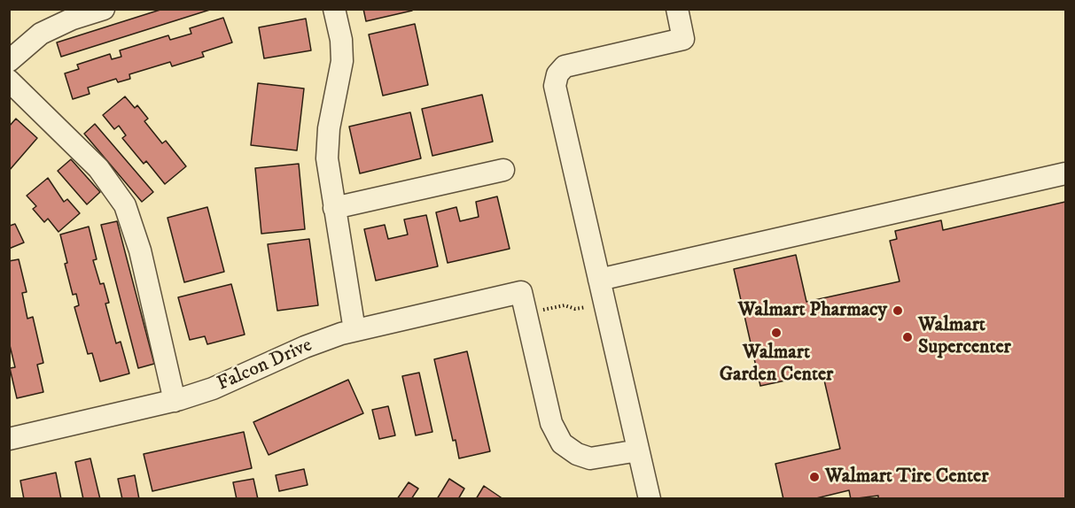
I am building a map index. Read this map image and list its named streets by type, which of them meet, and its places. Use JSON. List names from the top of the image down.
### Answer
{
  "streets": {
    "street": ["Falcon Drive"]
  },
  "places": [
    "Walmart Pharmacy",
    "Walmart Garden Center",
    "Walmart Supercenter",
    "Walmart Tire Center"
  ]
}
